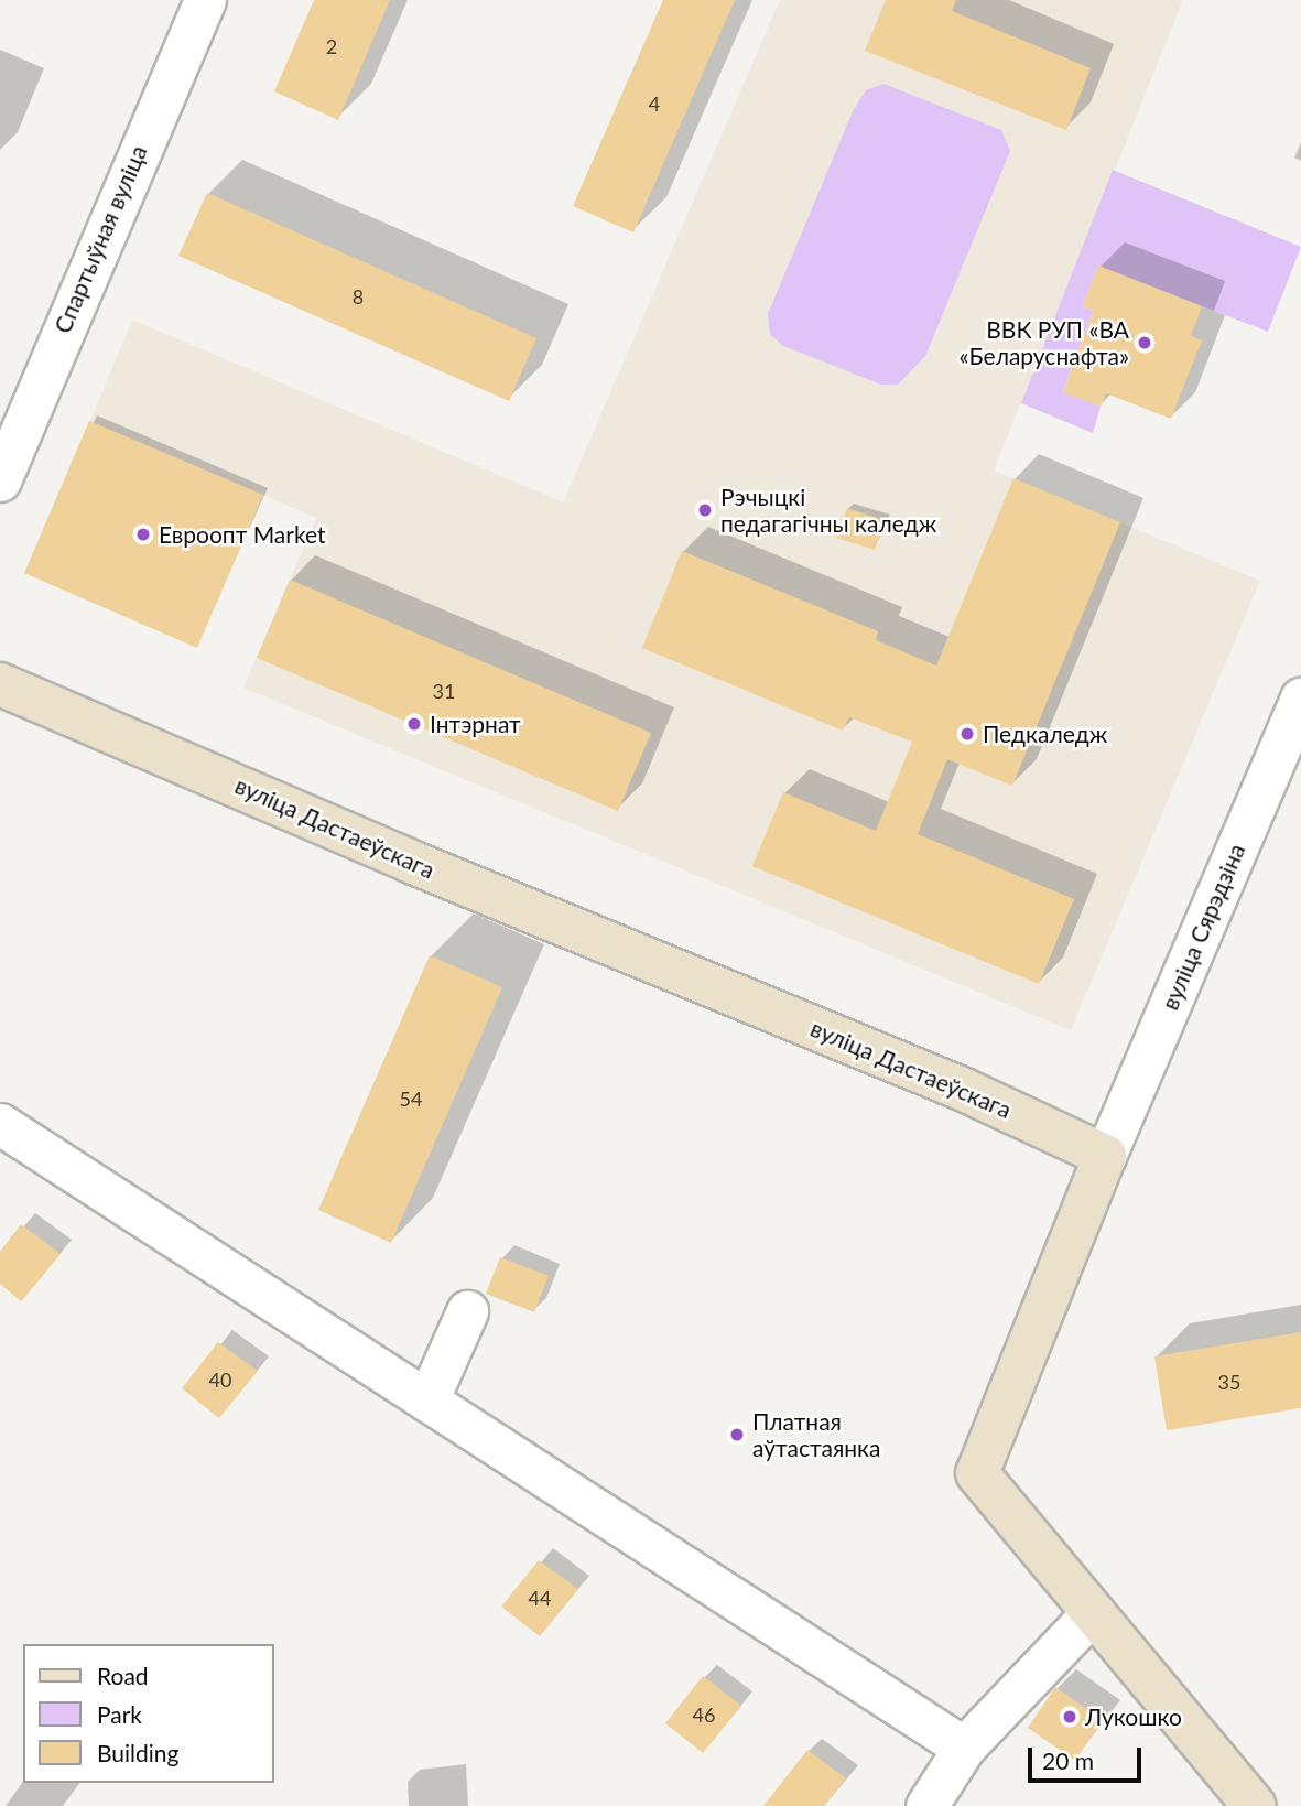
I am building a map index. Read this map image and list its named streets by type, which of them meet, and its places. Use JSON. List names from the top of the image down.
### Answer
{
  "streets": {
    "street": ["Спартыўная вуліца", "вуліца Дастаеўскага", "вуліца Сярэдзіна"]
  },
  "crossings": [
    ["вуліца Дастаеўскага", "вуліца Сярэдзіна"]
  ],
  "places": [
    "ВВК РУП «ВА «Беларуснафта»",
    "Рэчыцкі педагагічны каледж",
    "Евроопт Market",
    "Інтэрнат",
    "Педкаледж",
    "Платная аўтастаянка",
    "Лукошко"
  ],
  "house_numbers": [
    "2",
    "4",
    "8",
    "31",
    "54",
    "40",
    "35",
    "44",
    "46"
  ],
  "legend": ["Road", "Park", "Building"],
  "scale_bar": "20 m"
}
